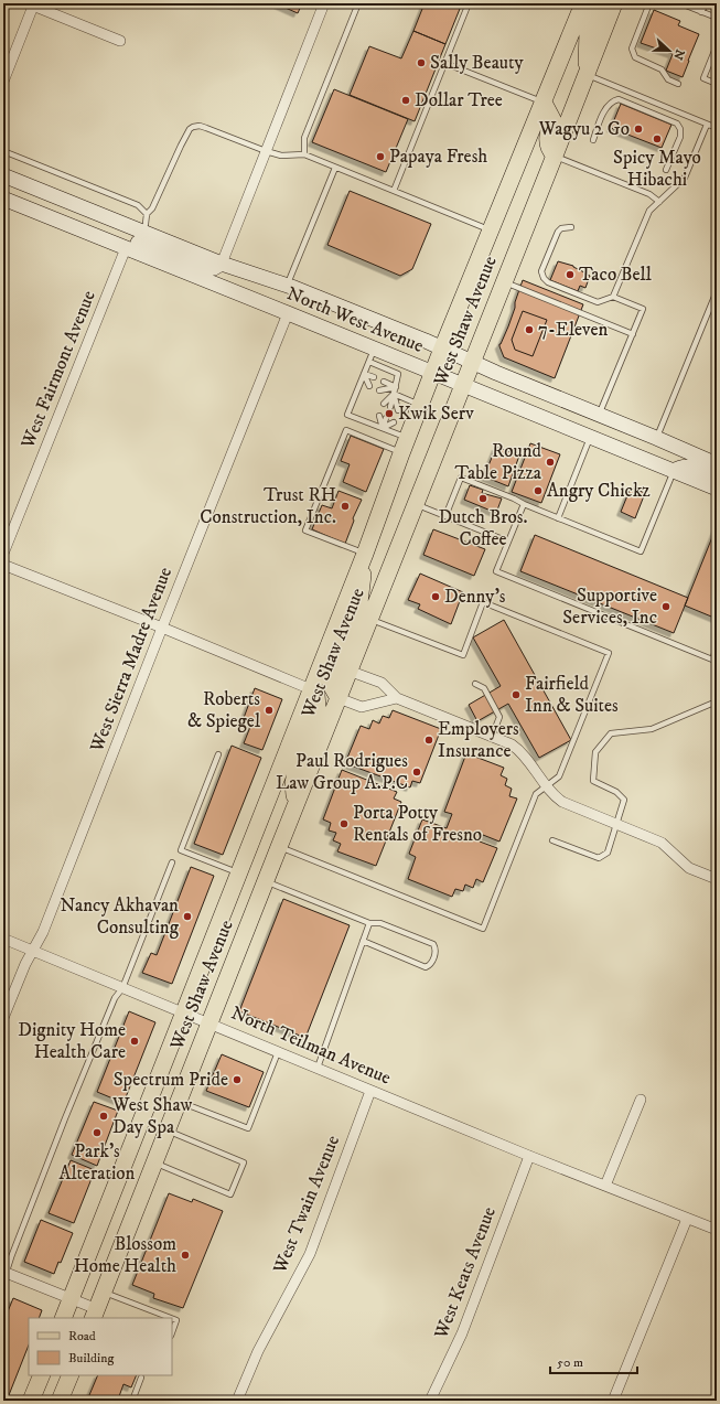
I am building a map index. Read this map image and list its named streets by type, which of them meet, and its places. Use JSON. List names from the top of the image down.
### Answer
{
  "streets": {
    "main road": ["North West Avenue", "West Shaw Avenue"],
    "street": [
      "West Fairmont Avenue",
      "West Sierra Madre Avenue",
      "North Teilman Avenue",
      "West Twain Avenue",
      "West Keats Avenue"
    ]
  },
  "crossings": [
    ["North West Avenue", "West Shaw Avenue"],
    ["North West Avenue", "West Fairmont Avenue"],
    ["North West Avenue", "West Sierra Madre Avenue"],
    ["West Shaw Avenue", "North Teilman Avenue"],
    ["West Sierra Madre Avenue", "North Teilman Avenue"],
    ["North Teilman Avenue", "West Twain Avenue"],
    ["North Teilman Avenue", "West Keats Avenue"]
  ],
  "places": [
    "Sally Beauty",
    "Dollar Tree",
    "Wagyu 2 Go",
    "Spicy Mayo Hibachi",
    "Papaya Fresh",
    "Taco Bell",
    "7-Eleven",
    "Kwik Serv",
    "Round Table Pizza",
    "Angry Chickz",
    "Dutch Bros. Coffee",
    "Trust RH Construction, Inc.",
    "Denny's",
    "Supportive Services, Inc",
    "Fairfield Inn & Suites",
    "Roberts & Spiegel",
    "Employers Insurance",
    "Paul Rodrigues Law Group A.P.C",
    "Porta Potty Rentals of Fresno",
    "Nancy Akhavan Consulting",
    "Dignity Home Health Care",
    "Spectrum Pride",
    "West Shaw Day Spa",
    "Park's Alteration",
    "Blossom Home Health"
  ],
  "legend": ["Road", "Building"],
  "scale_bar": "50 m",
  "north": "right"
}
